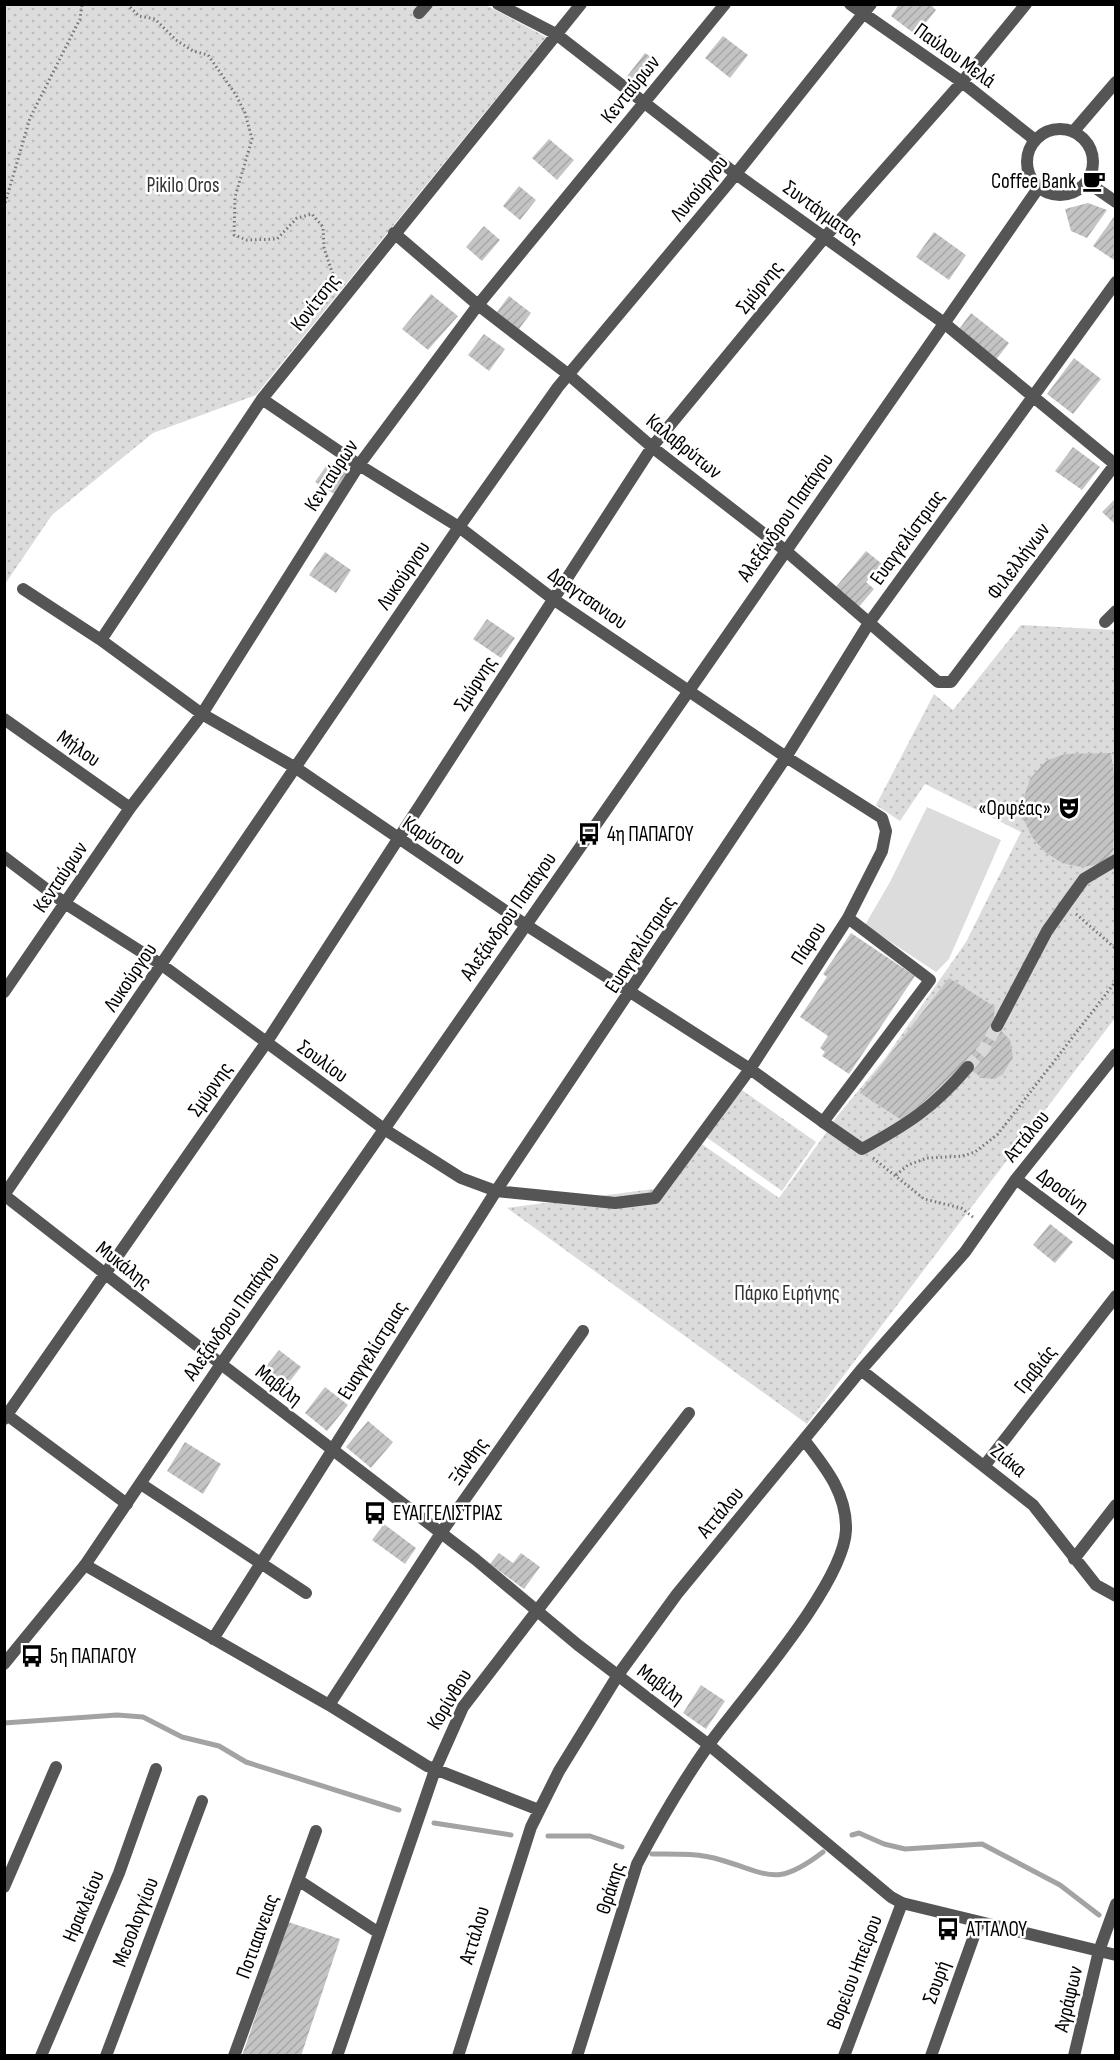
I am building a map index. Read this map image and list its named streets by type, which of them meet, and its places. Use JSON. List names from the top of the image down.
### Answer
{
  "streets": {
    "street": [
      "Παύλου Μελά",
      "Κενταύρων",
      "Λυκούργου",
      "Συντάγματος",
      "Σμύρνης",
      "Κονίτσης",
      "Καλαβρύτων",
      "Αλεξάνδρου Παπάγου",
      "Ευαγγελίστριας",
      "Φιλελλήνων",
      "Δραγτσανιου",
      "Μήλου",
      "Καρύστου",
      "Πάρου",
      "Σουλίου",
      "Αττάλου",
      "Δροσίνη",
      "Μυκάλης",
      "Γραβιάς",
      "Μαβίλη",
      "Ζιάκα",
      "Ξάνθης",
      "Κορίνθου",
      "Θράκης",
      "Ηρακλείου",
      "Μεσολογγίου",
      "Ποτιαανειας",
      "Βορείου Ηπείρου",
      "Σουρή",
      "Αγράφων"
    ]
  },
  "crossings": [
    ["Παύλου Μελά", "Λυκούργου"],
    ["Παύλου Μελά", "Σμύρνης"],
    ["Παύλου Μελά", "Αλεξάνδρου Παπάγου"],
    ["Κενταύρων", "Συντάγματος"],
    ["Κενταύρων", "Καλαβρύτων"],
    ["Κενταύρων", "Δραγτσανιου"],
    ["Κενταύρων", "Μήλου"],
    ["Κενταύρων", "Καρύστου"],
    ["Κενταύρων", "Σουλίου"],
    ["Λυκούργου", "Συντάγματος"],
    ["Λυκούργου", "Καλαβρύτων"],
    ["Λυκούργου", "Δραγτσανιου"],
    ["Λυκούργου", "Καρύστου"],
    ["Λυκούργου", "Σουλίου"],
    ["Λυκούργου", "Μυκάλης"],
    ["Συντάγματος", "Σμύρνης"],
    ["Συντάγματος", "Κονίτσης"],
    ["Συντάγματος", "Αλεξάνδρου Παπάγου"],
    ["Συντάγματος", "Ευαγγελίστριας"],
    ["Συντάγματος", "Φιλελλήνων"],
    ["Σμύρνης", "Καλαβρύτων"],
    ["Σμύρνης", "Δραγτσανιου"],
    ["Σμύρνης", "Καρύστου"],
    ["Σμύρνης", "Σουλίου"],
    ["Σμύρνης", "Μυκάλης"],
    ["Κονίτσης", "Καλαβρύτων"],
    ["Κονίτσης", "Δραγτσανιου"],
    ["Κονίτσης", "Καρύστου"],
    ["Καλαβρύτων", "Αλεξάνδρου Παπάγου"],
    ["Καλαβρύτων", "Ευαγγελίστριας"],
    ["Καλαβρύτων", "Φιλελλήνων"],
    ["Αλεξάνδρου Παπάγου", "Δραγτσανιου"],
    ["Αλεξάνδρου Παπάγου", "Καρύστου"],
    ["Αλεξάνδρου Παπάγου", "Σουλίου"],
    ["Αλεξάνδρου Παπάγου", "Μυκάλης"],
    ["Αλεξάνδρου Παπάγου", "Μαβίλη"],
    ["Ευαγγελίστριας", "Δραγτσανιου"],
    ["Ευαγγελίστριας", "Καρύστου"],
    ["Ευαγγελίστριας", "Σουλίου"],
    ["Ευαγγελίστριας", "Μαβίλη"],
    ["Δραγτσανιου", "Πάρου"],
    ["Καρύστου", "Πάρου"],
    ["Καρύστου", "Σουλίου"],
    ["Πάρου", "Σουλίου"],
    ["Αττάλου", "Δροσίνη"],
    ["Αττάλου", "Μαβίλη"],
    ["Αττάλου", "Ζιάκα"],
    ["Αττάλου", "Θράκης"],
    ["Μυκάλης", "Μαβίλη"],
    ["Γραβιάς", "Ζιάκα"],
    ["Μαβίλη", "Ξάνθης"],
    ["Μαβίλη", "Κορίνθου"],
    ["Μαβίλη", "Θράκης"],
    ["Μαβίλη", "Βορείου Ηπείρου"],
    ["Μαβίλη", "Σουρή"],
    ["Μαβίλη", "Αγράφων"]
  ],
  "parks": ["Pikilo Oros", "Πάρκο Ειρήνης"],
  "places": {
    "cafe": ["Coffee Bank"],
    "theatre": ["«Ορφέας»"],
    "bus stop": [
      "4η ΠΑΠΑΓΟΥ",
      "ΕΥΑΓΓΕΛΙΣΤΡΙΑΣ",
      "5η ΠΑΠΑΓΟΥ",
      "ΑΤΤΑΛΟΥ"
    ]
  }
}
